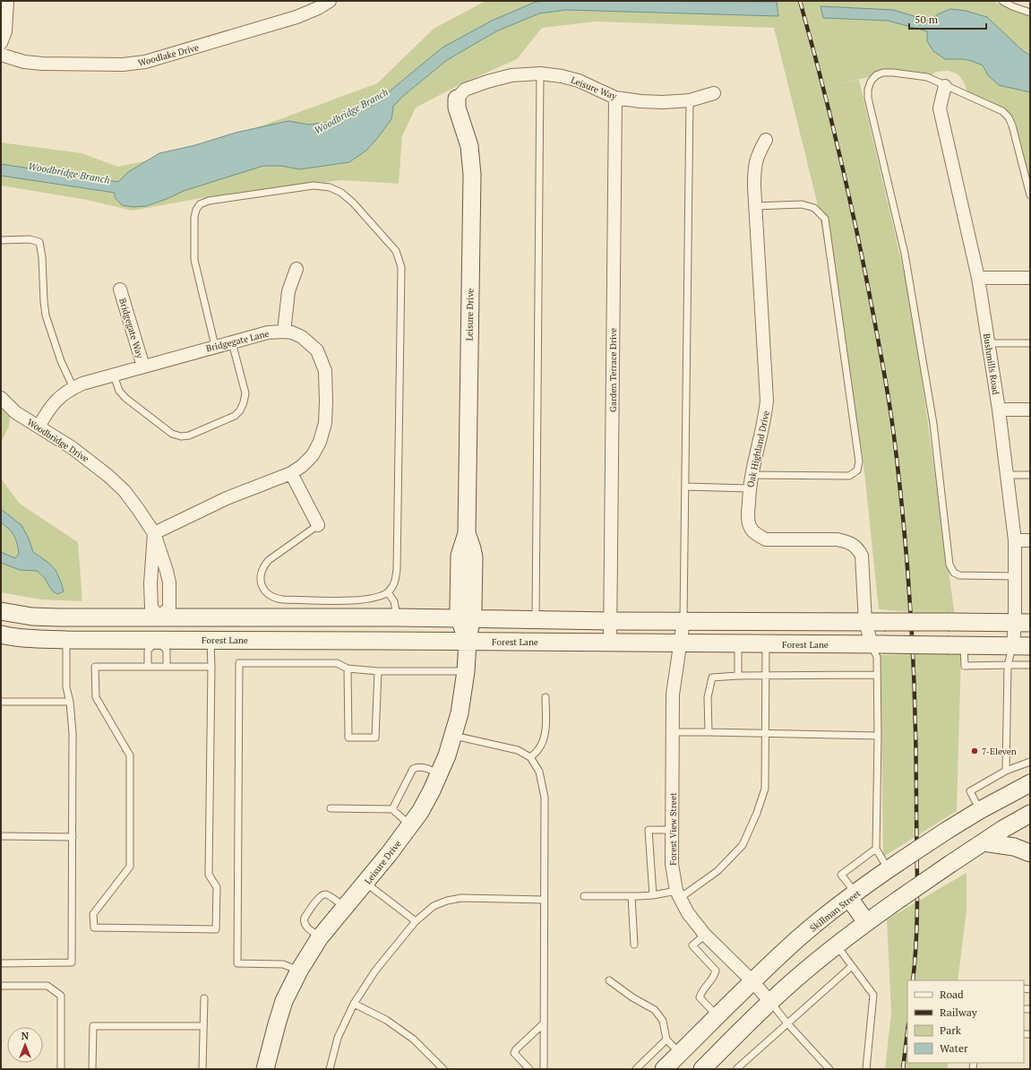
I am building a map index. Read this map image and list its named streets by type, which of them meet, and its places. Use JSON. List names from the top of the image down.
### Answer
{
  "streets": {
    "main road": ["Leisure Drive", "Forest Lane", "Skillman Street"],
    "street": [
      "Woodlake Drive",
      "Leisure Way",
      "Bridgegate Way",
      "Bridgegate Lane",
      "Bushmills Road",
      "Garden Terrace Drive",
      "Woodbridge Drive",
      "Oak Highland Drive",
      "Forest View Street"
    ]
  },
  "crossings": [
    ["Leisure Way", "Leisure Drive"],
    ["Leisure Way", "Garden Terrace Drive"],
    ["Leisure Drive", "Forest Lane"],
    ["Bridgegate Way", "Bridgegate Lane"],
    ["Bridgegate Lane", "Woodbridge Drive"],
    ["Bushmills Road", "Forest Lane"],
    ["Garden Terrace Drive", "Forest Lane"],
    ["Oak Highland Drive", "Forest Lane"],
    ["Forest Lane", "Forest View Street"],
    ["Forest View Street", "Skillman Street"]
  ],
  "water": ["Woodbridge Branch"],
  "places": ["7-Eleven"],
  "legend": [
    "Road",
    "Railway",
    "Park",
    "Water"
  ],
  "scale_bar": "50 m",
  "north": "top"
}
